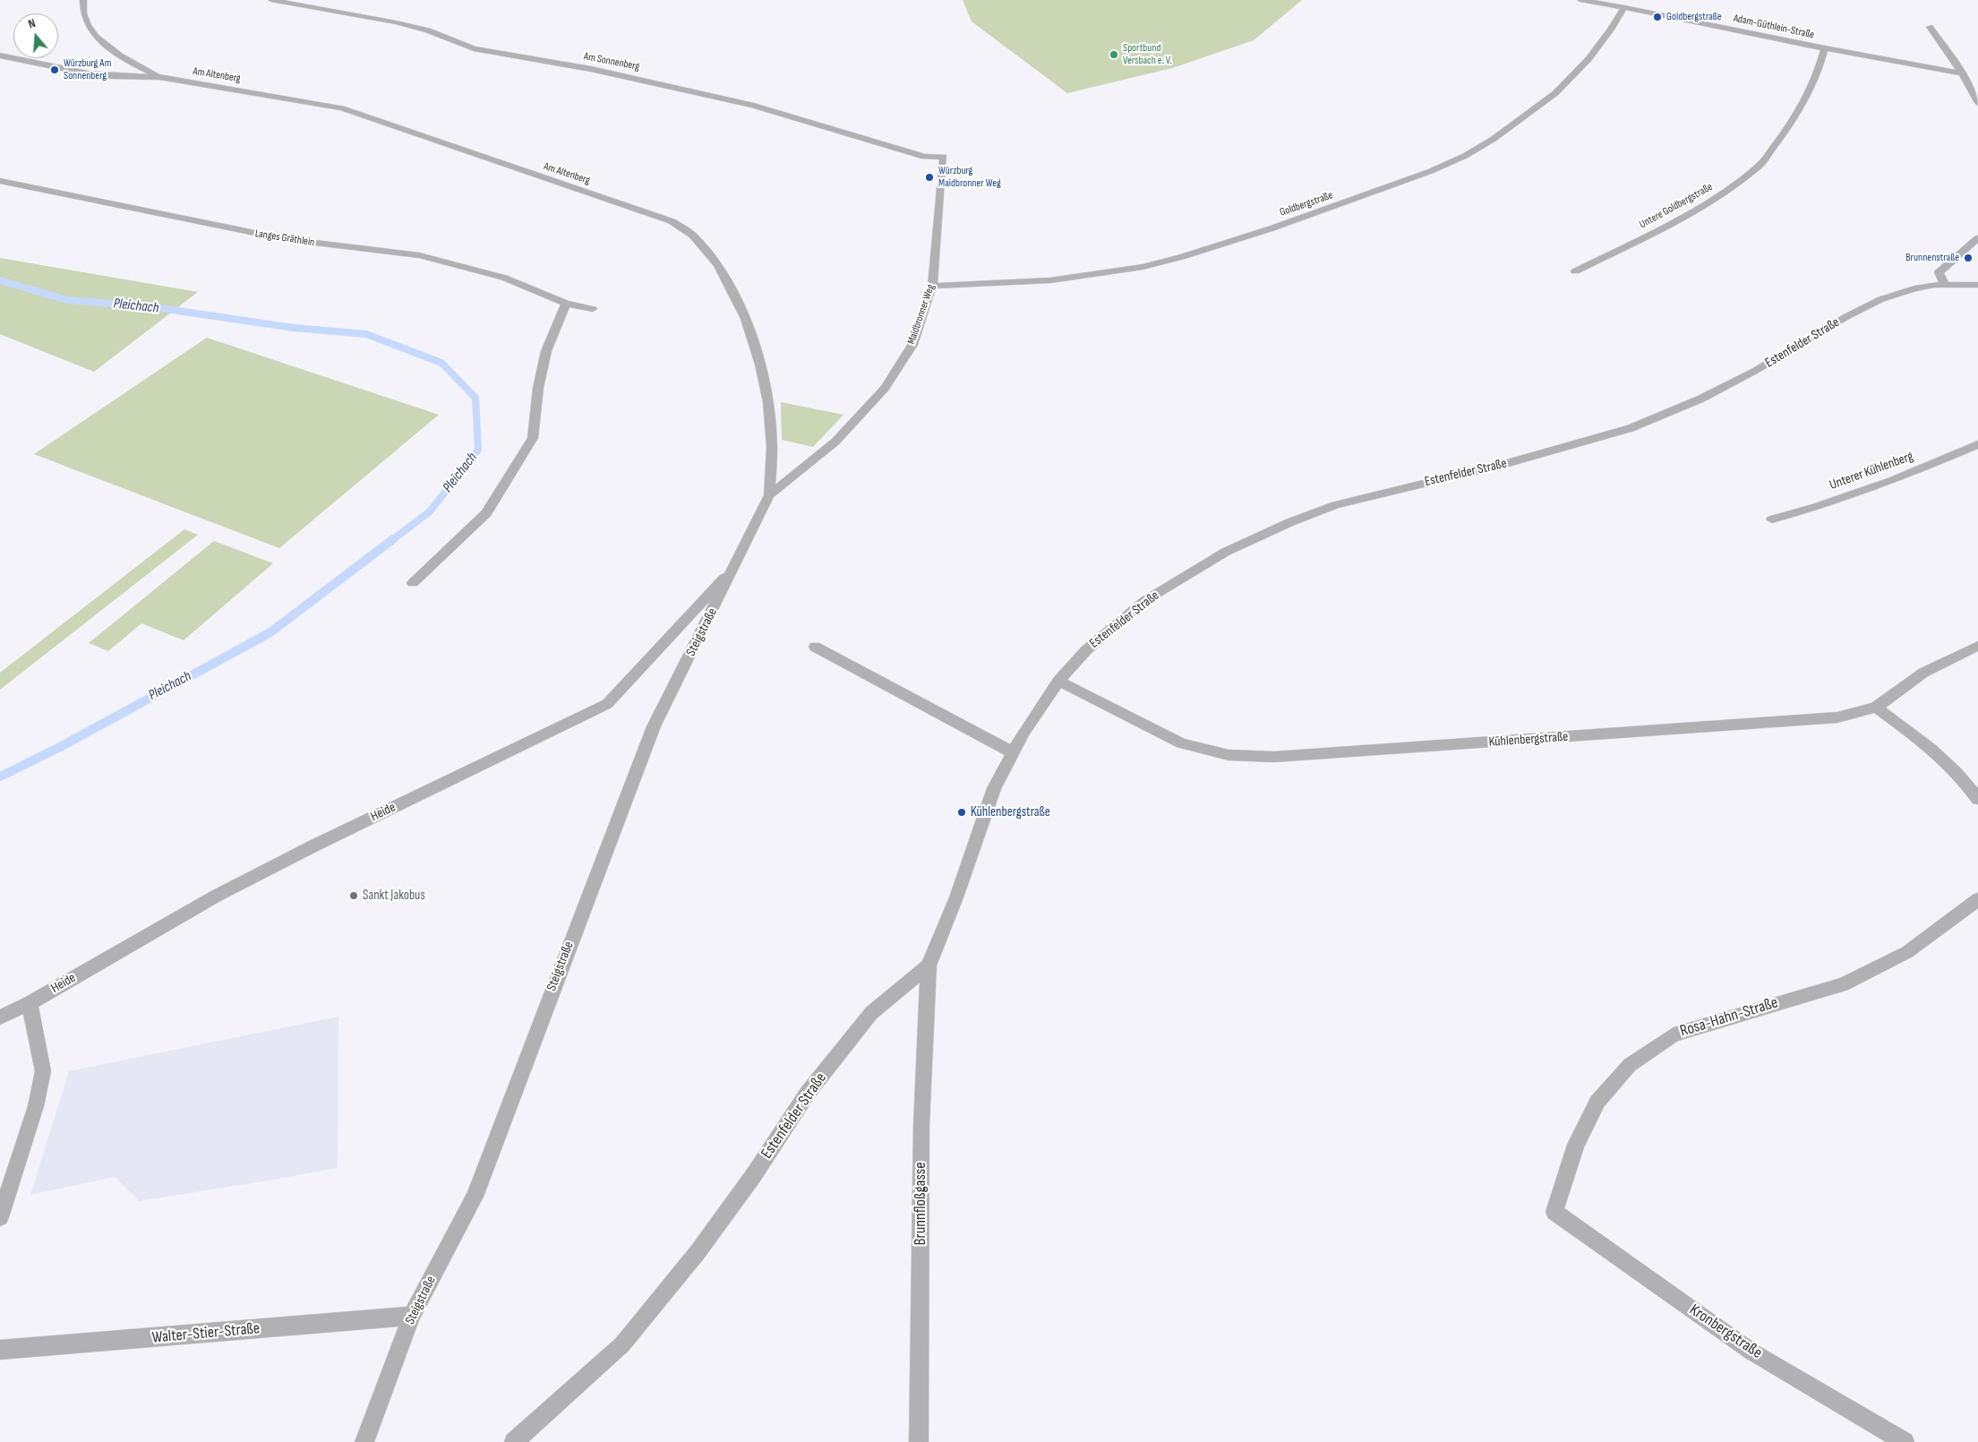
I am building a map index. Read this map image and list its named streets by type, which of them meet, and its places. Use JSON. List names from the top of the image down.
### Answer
{
  "streets": {
    "street": [
      "Adam-Güthlein-Straße",
      "Am Sonnenberg",
      "Am Altenberg",
      "Goldbergstraße",
      "Untere Goldbergstraße",
      "Langes Gräthlein",
      "Maidbronner Weg",
      "Estenfelder Straße",
      "Unterer Kühlenberg",
      "Steigstraße",
      "Kühlenbergstraße",
      "Heide",
      "Rosa-Hahn-Straße",
      "Brunnfloßgasse",
      "Kronbergstraße",
      "Walter-Stier-Straße"
    ]
  },
  "crossings": [
    ["Adam-Güthlein-Straße", "Goldbergstraße"],
    ["Adam-Güthlein-Straße", "Untere Goldbergstraße"],
    ["Am Sonnenberg", "Maidbronner Weg"],
    ["Am Altenberg", "Maidbronner Weg"],
    ["Am Altenberg", "Steigstraße"],
    ["Goldbergstraße", "Maidbronner Weg"],
    ["Maidbronner Weg", "Steigstraße"],
    ["Estenfelder Straße", "Kühlenbergstraße"],
    ["Estenfelder Straße", "Brunnfloßgasse"],
    ["Steigstraße", "Heide"],
    ["Steigstraße", "Walter-Stier-Straße"],
    ["Rosa-Hahn-Straße", "Kronbergstraße"]
  ],
  "water": ["Pleichach"],
  "places": [
    "Goldbergstraße",
    "Sportbund Versbach e. V.",
    "Würzburg Am Sonnenberg",
    "Würzburg Maidbronner Weg",
    "Brunnenstraße",
    "Kühlenbergstraße",
    "Sankt Jakobus"
  ],
  "north": "top"
}
